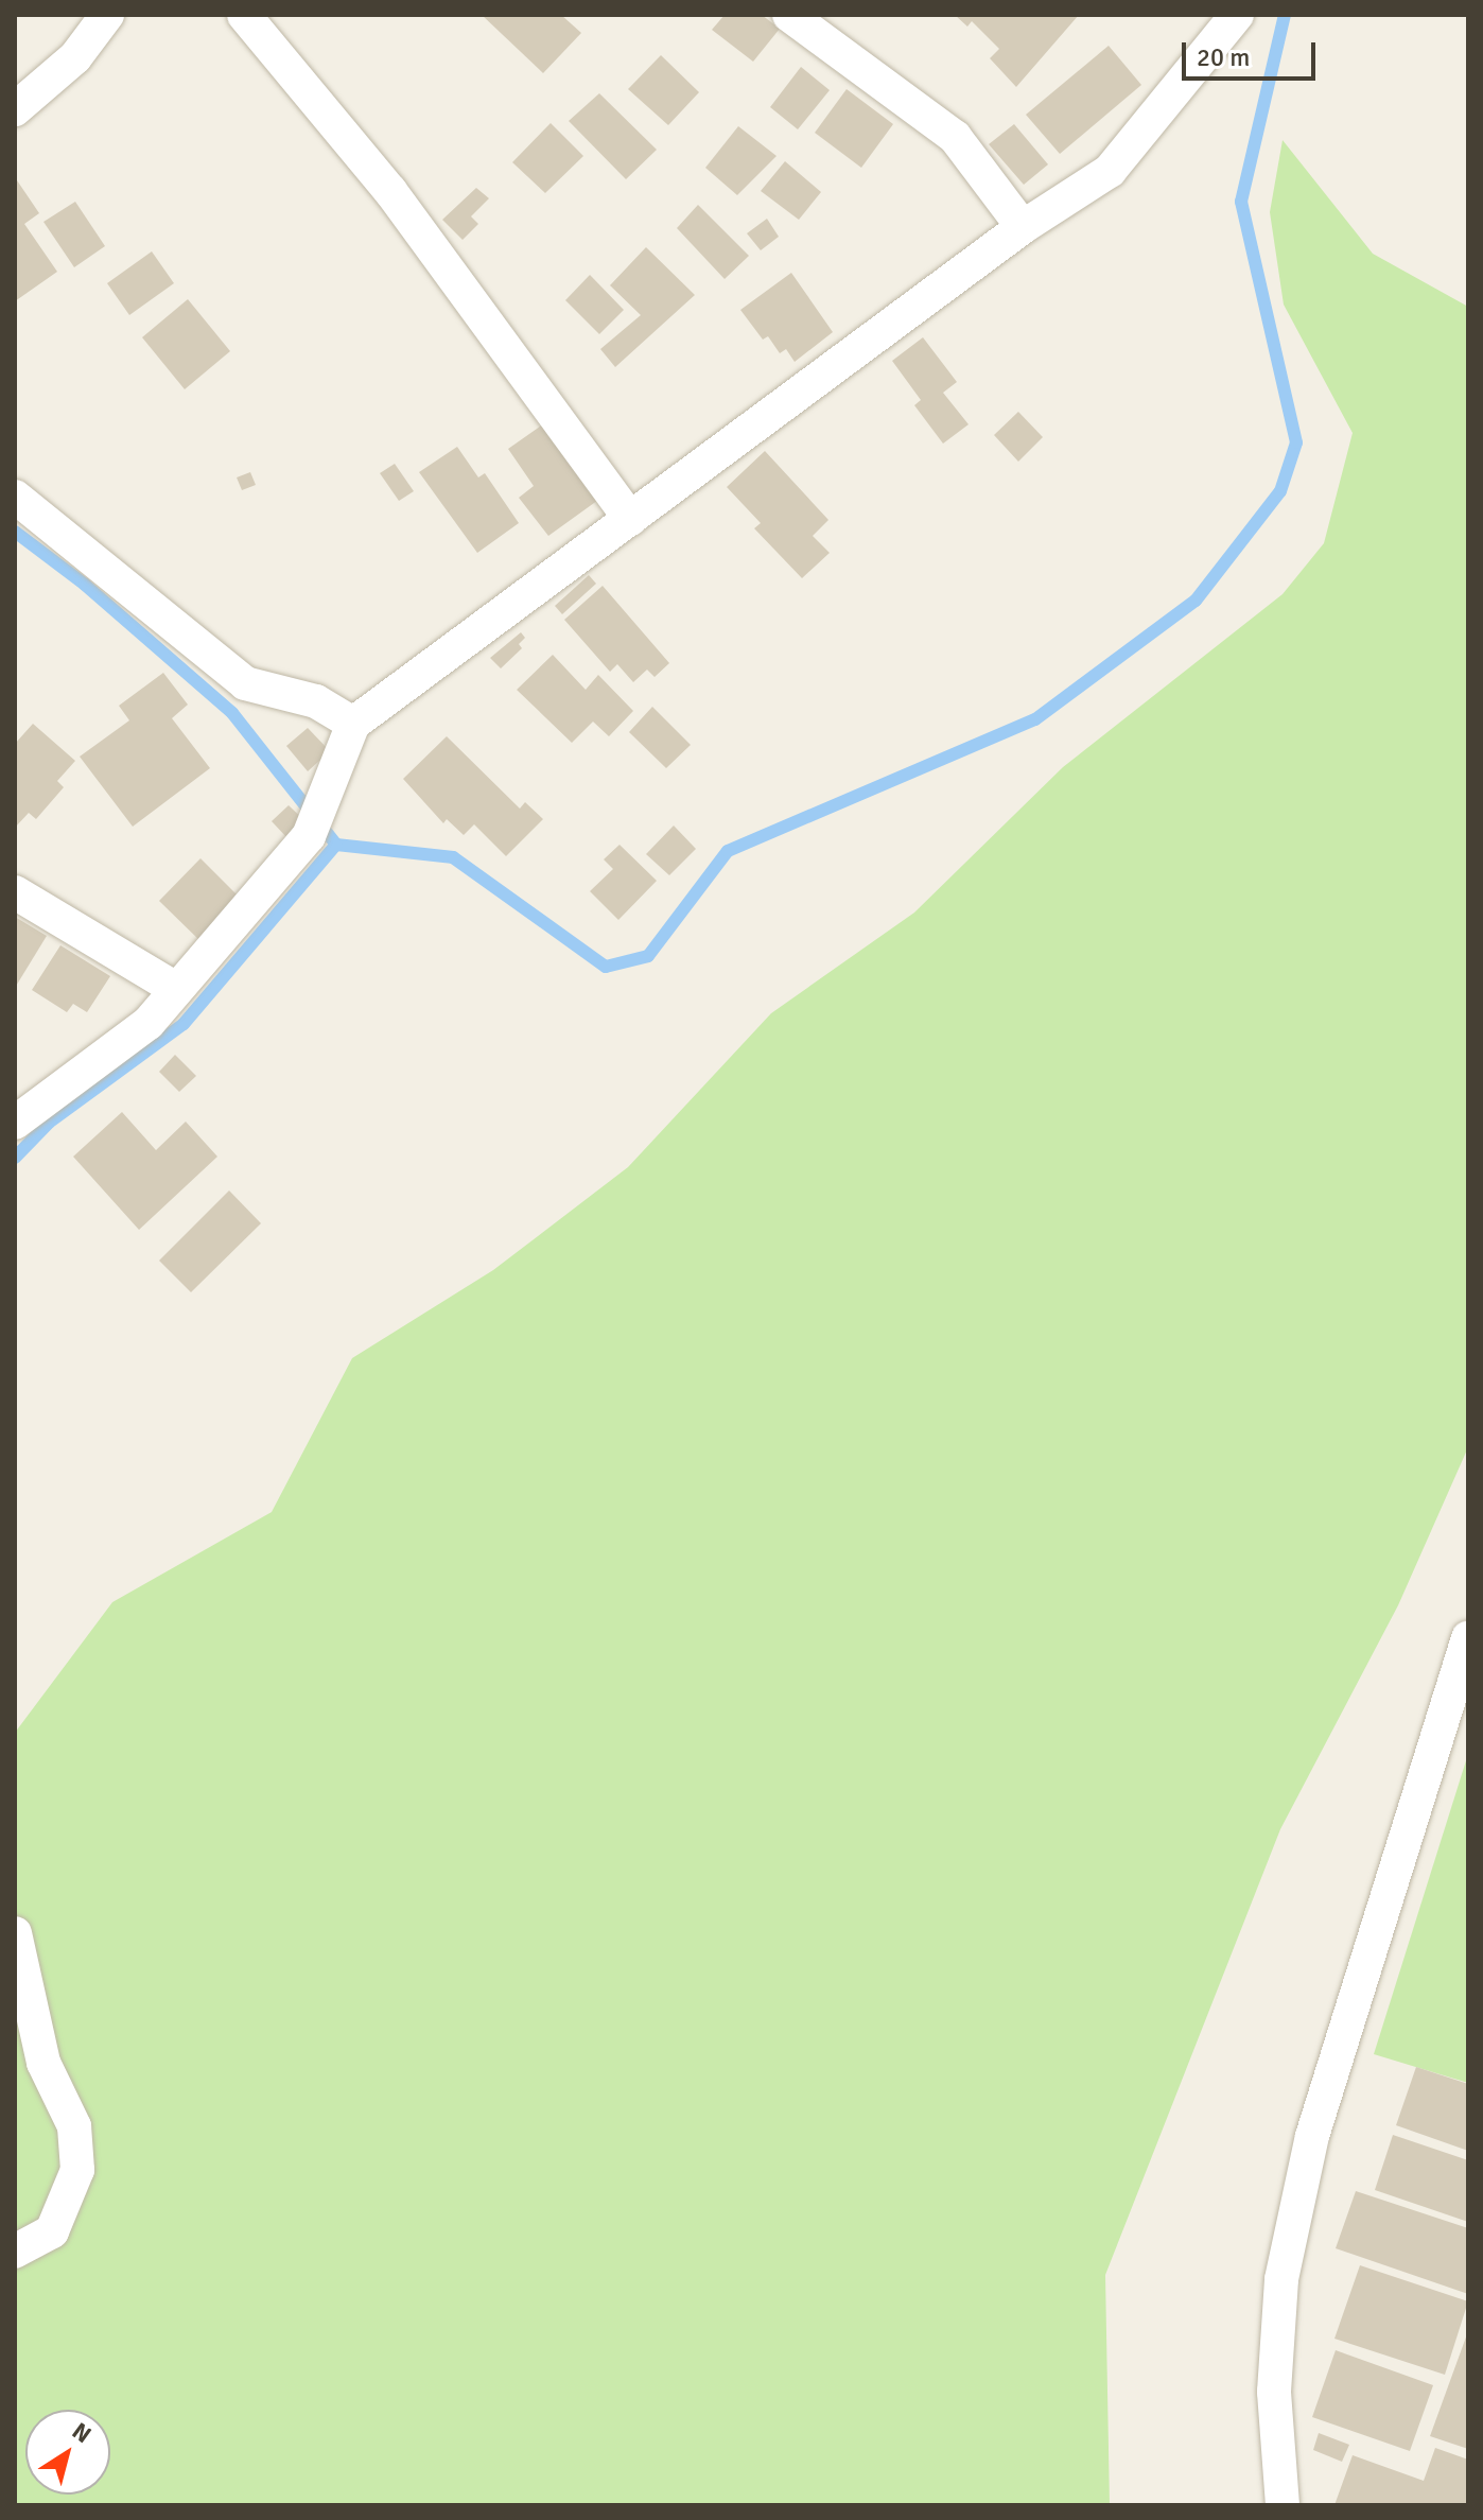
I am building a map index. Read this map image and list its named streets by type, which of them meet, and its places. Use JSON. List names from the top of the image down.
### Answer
{
  "scale_bar": "20 m",
  "north": "top right"
}
